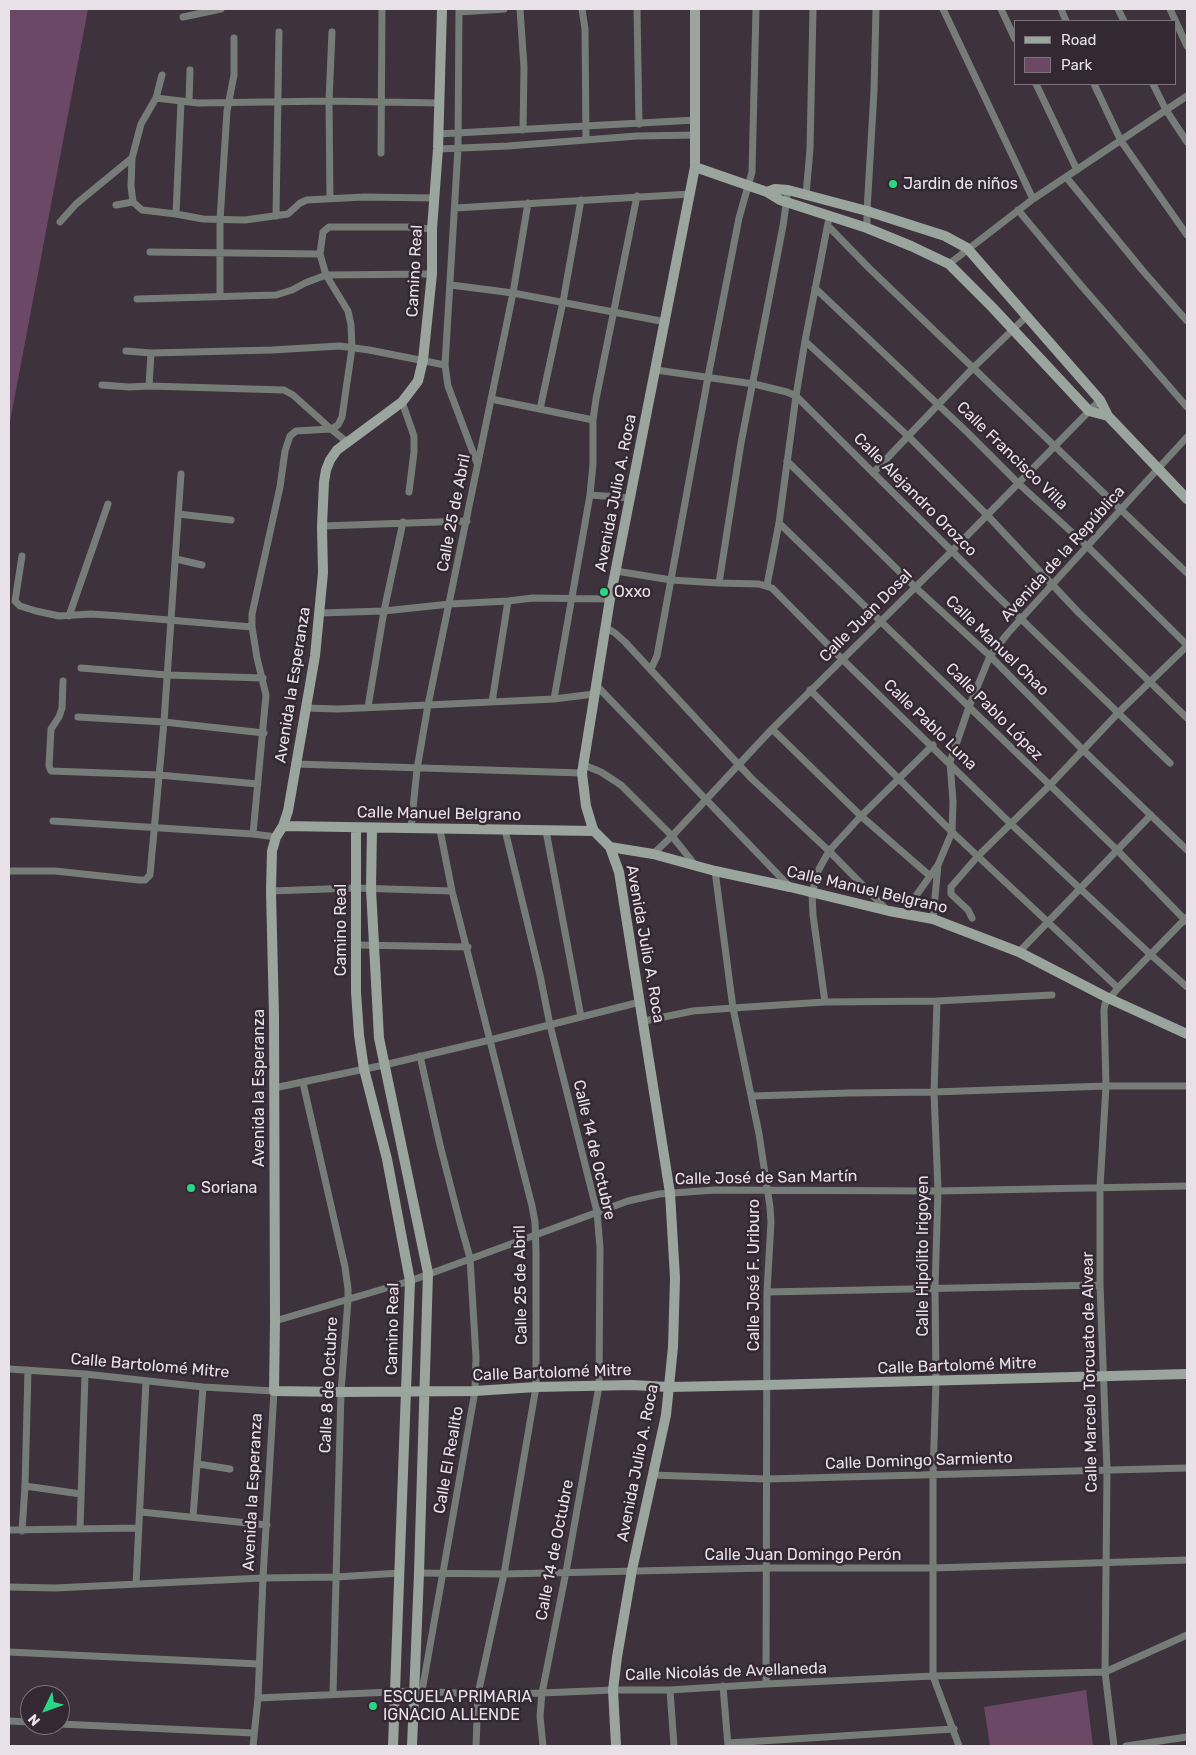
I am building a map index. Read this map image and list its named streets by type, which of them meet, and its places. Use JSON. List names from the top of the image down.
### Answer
{
  "streets": {
    "street": [
      "Camino Real",
      "Calle Francisco Villa",
      "Avenida Julio A. Roca",
      "Calle Alejandro Orozco",
      "Calle 25 de Abril",
      "Avenida de la República",
      "Calle Juan Dosal",
      "Calle Manuel Chao",
      "Avenida la Esperanza",
      "Calle Pablo López",
      "Calle Pablo Luna",
      "Calle Manuel Belgrano",
      "Calle 14 de Octubre",
      "Calle José de San Martín",
      "Calle Hipólito Irigoyen",
      "Calle José F. Uriburo",
      "Calle Bartolomé Mitre",
      "Calle Marcelo Torcuato de Alvear",
      "Calle 8 de Octubre",
      "Calle El Realito",
      "Calle Domingo Sarmiento",
      "Calle Juan Domingo Perón",
      "Calle Nicolás de Avellaneda"
    ]
  },
  "crossings": [
    ["Camino Real", "Avenida la Esperanza"],
    ["Camino Real", "Calle Manuel Belgrano"],
    ["Camino Real", "Calle José de San Martín"],
    ["Camino Real", "Calle Bartolomé Mitre"],
    ["Camino Real", "Calle El Realito"],
    ["Camino Real", "Calle Juan Domingo Perón"],
    ["Camino Real", "Calle Nicolás de Avellaneda"],
    ["Calle Francisco Villa", "Avenida de la República"],
    ["Calle Francisco Villa", "Calle Juan Dosal"],
    ["Avenida Julio A. Roca", "Calle Alejandro Orozco"],
    ["Avenida Julio A. Roca", "Calle Manuel Belgrano"],
    ["Avenida Julio A. Roca", "Calle José de San Martín"],
    ["Avenida Julio A. Roca", "Calle Bartolomé Mitre"],
    ["Avenida Julio A. Roca", "Calle Domingo Sarmiento"],
    ["Avenida Julio A. Roca", "Calle Juan Domingo Perón"],
    ["Avenida Julio A. Roca", "Calle Nicolás de Avellaneda"],
    ["Calle Alejandro Orozco", "Avenida de la República"],
    ["Calle Alejandro Orozco", "Calle Juan Dosal"],
    ["Calle 25 de Abril", "Calle Manuel Belgrano"],
    ["Calle 25 de Abril", "Calle José de San Martín"],
    ["Calle 25 de Abril", "Calle Bartolomé Mitre"],
    ["Calle 25 de Abril", "Calle Juan Domingo Perón"],
    ["Calle 25 de Abril", "Calle Nicolás de Avellaneda"],
    ["Avenida de la República", "Calle Manuel Chao"],
    ["Avenida de la República", "Calle Pablo López"],
    ["Avenida de la República", "Calle Pablo Luna"],
    ["Avenida de la República", "Calle Manuel Belgrano"],
    ["Calle Juan Dosal", "Calle Manuel Chao"],
    ["Calle Juan Dosal", "Calle Pablo López"],
    ["Calle Juan Dosal", "Calle Pablo Luna"],
    ["Calle Juan Dosal", "Calle Manuel Belgrano"],
    ["Avenida la Esperanza", "Calle Manuel Belgrano"],
    ["Avenida la Esperanza", "Calle José de San Martín"],
    ["Avenida la Esperanza", "Calle Bartolomé Mitre"],
    ["Avenida la Esperanza", "Calle Nicolás de Avellaneda"],
    ["Calle Manuel Belgrano", "Calle 14 de Octubre"],
    ["Calle Manuel Belgrano", "Calle José F. Uriburo"],
    ["Calle Manuel Belgrano", "Calle Marcelo Torcuato de Alvear"],
    ["Calle 14 de Octubre", "Calle José de San Martín"],
    ["Calle 14 de Octubre", "Calle Bartolomé Mitre"],
    ["Calle 14 de Octubre", "Calle Juan Domingo Perón"],
    ["Calle 14 de Octubre", "Calle Nicolás de Avellaneda"],
    ["Calle José de San Martín", "Calle Hipólito Irigoyen"],
    ["Calle José de San Martín", "Calle José F. Uriburo"],
    ["Calle José de San Martín", "Calle Marcelo Torcuato de Alvear"],
    ["Calle José de San Martín", "Calle 8 de Octubre"],
    ["Calle José de San Martín", "Calle El Realito"],
    ["Calle Hipólito Irigoyen", "Calle Bartolomé Mitre"],
    ["Calle Hipólito Irigoyen", "Calle Domingo Sarmiento"],
    ["Calle Hipólito Irigoyen", "Calle Juan Domingo Perón"],
    ["Calle Hipólito Irigoyen", "Calle Nicolás de Avellaneda"],
    ["Calle José F. Uriburo", "Calle Bartolomé Mitre"],
    ["Calle José F. Uriburo", "Calle Domingo Sarmiento"],
    ["Calle José F. Uriburo", "Calle Juan Domingo Perón"],
    ["Calle José F. Uriburo", "Calle Nicolás de Avellaneda"],
    ["Calle Bartolomé Mitre", "Calle Marcelo Torcuato de Alvear"],
    ["Calle Bartolomé Mitre", "Calle 8 de Octubre"],
    ["Calle Bartolomé Mitre", "Calle El Realito"],
    ["Calle Marcelo Torcuato de Alvear", "Calle Domingo Sarmiento"],
    ["Calle Marcelo Torcuato de Alvear", "Calle Juan Domingo Perón"],
    ["Calle Marcelo Torcuato de Alvear", "Calle Nicolás de Avellaneda"],
    ["Calle 8 de Octubre", "Calle Nicolás de Avellaneda"],
    ["Calle El Realito", "Calle Juan Domingo Perón"],
    ["Calle El Realito", "Calle Nicolás de Avellaneda"]
  ],
  "places": [
    "Jardin de niños",
    "Oxxo",
    "Soriana",
    "ESCUELA PRIMARIA IGNACIO ALLENDE"
  ],
  "legend": ["Road", "Park"],
  "north": "bottom left"
}
